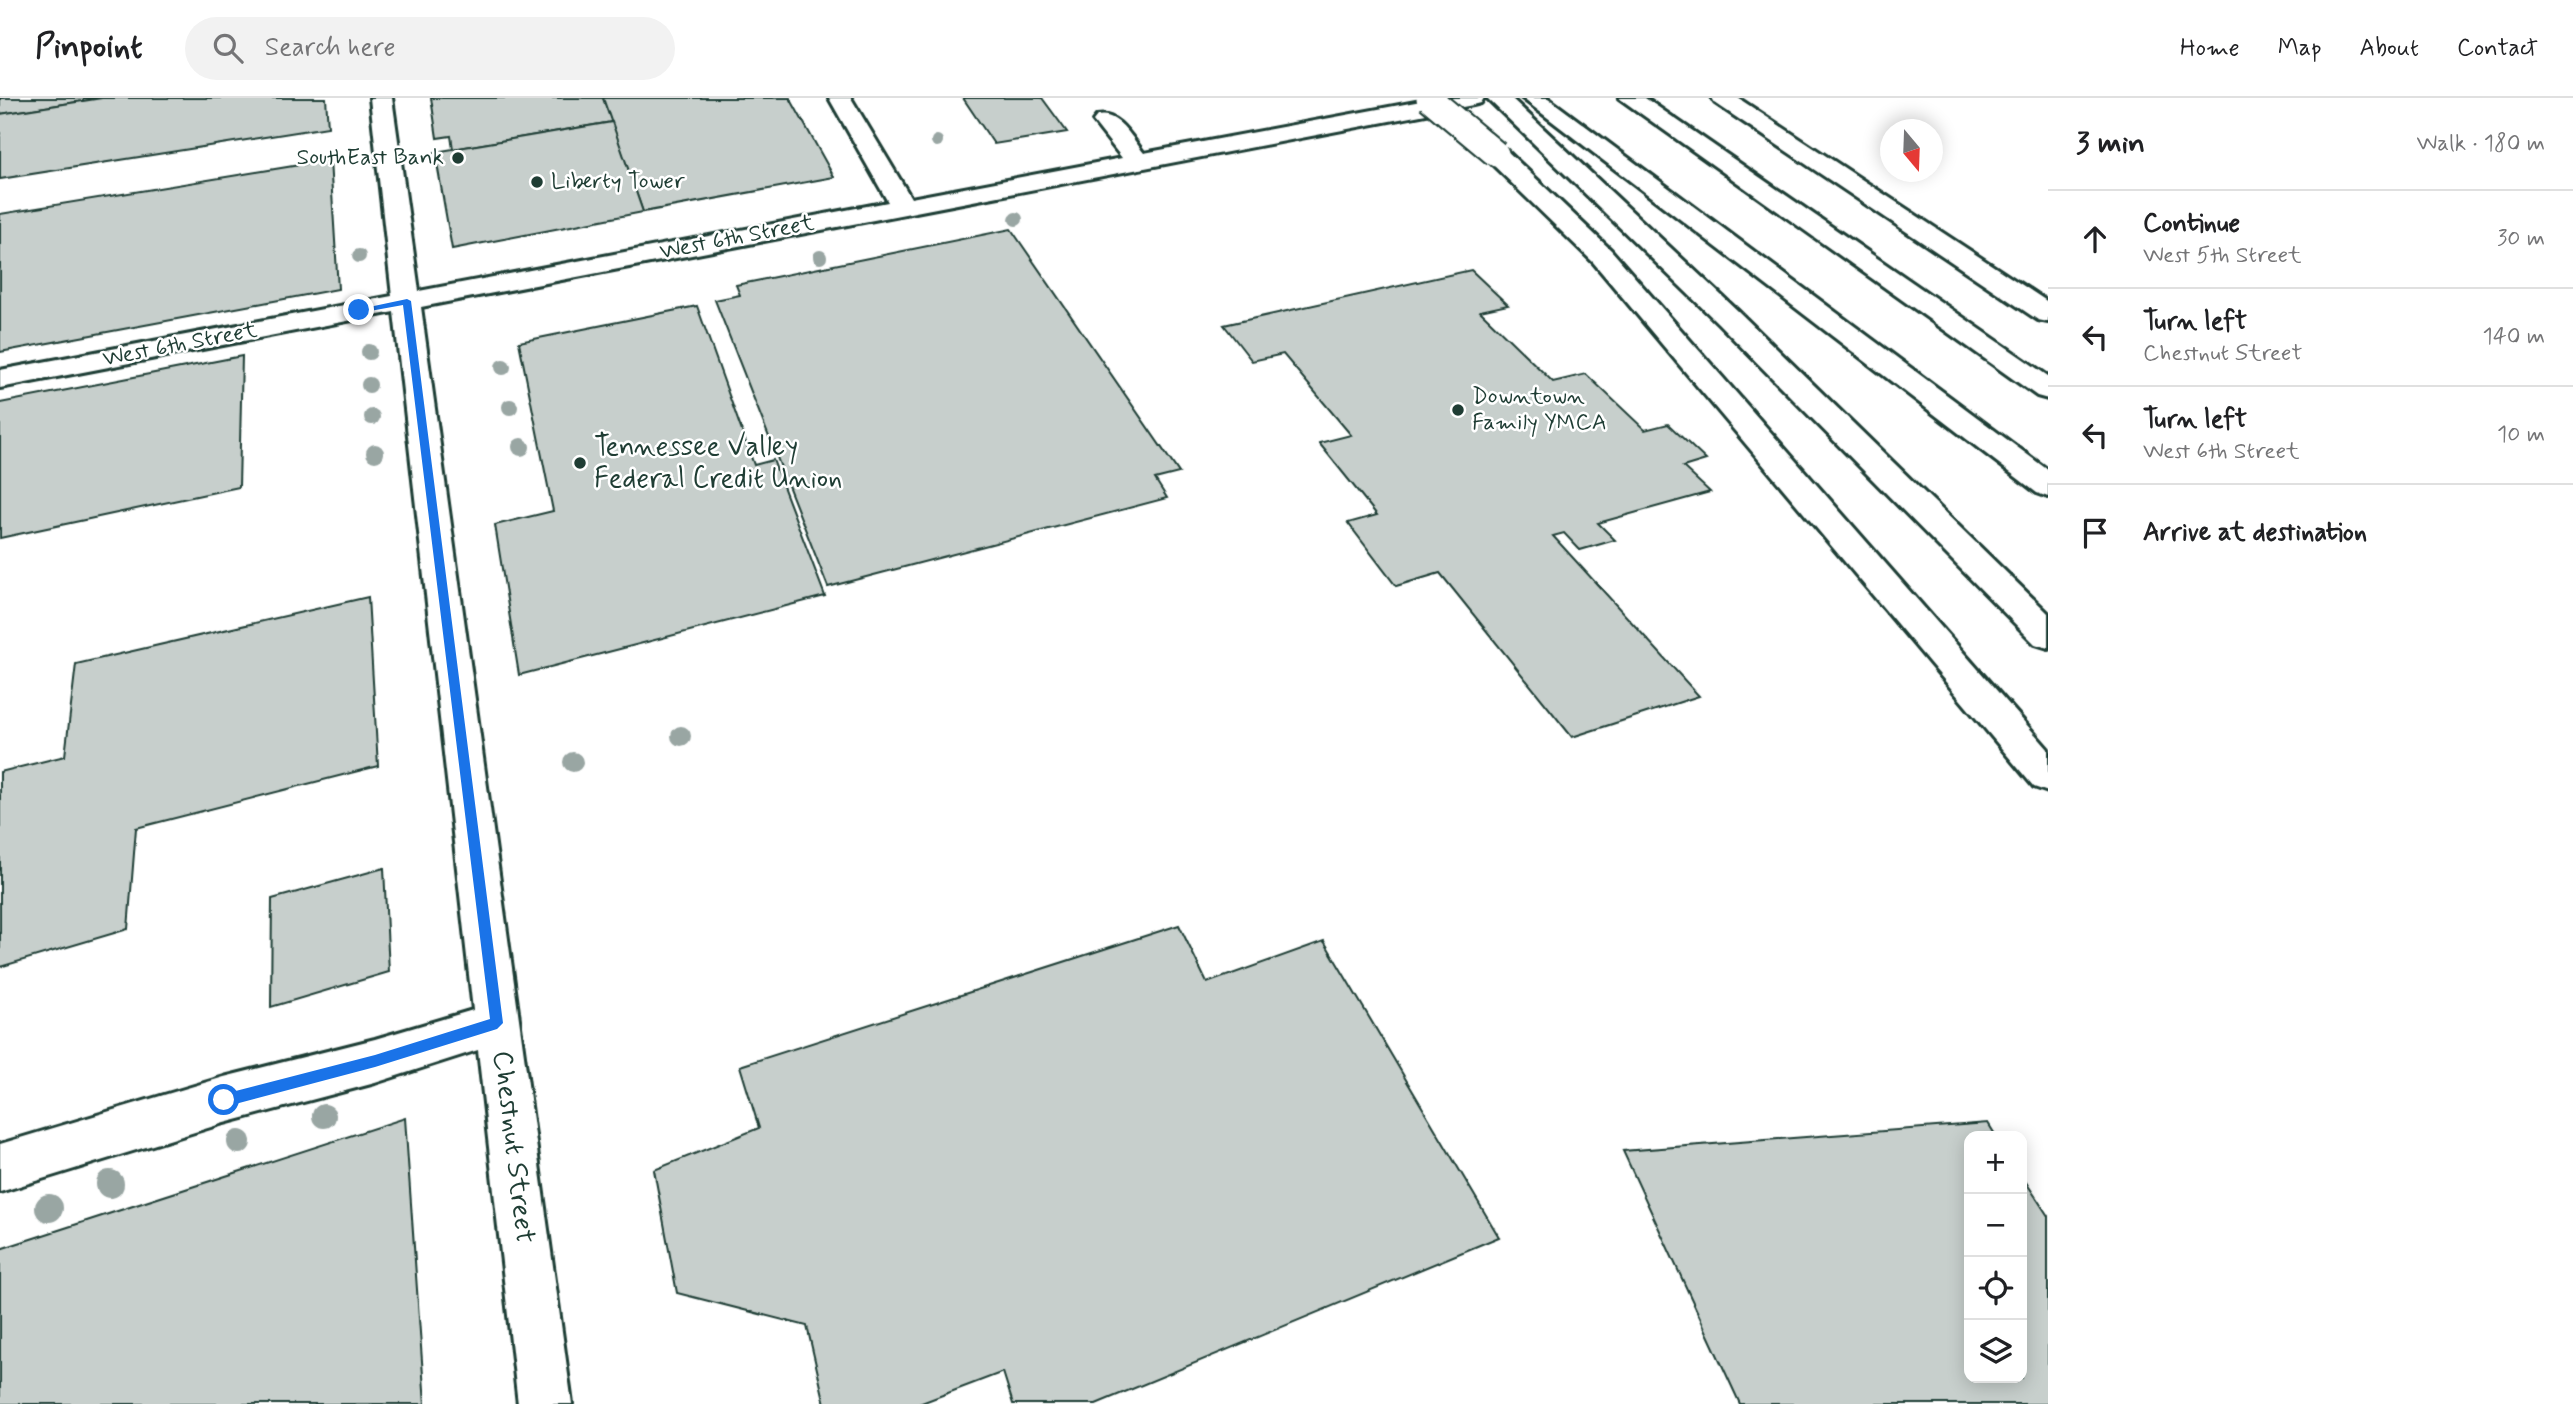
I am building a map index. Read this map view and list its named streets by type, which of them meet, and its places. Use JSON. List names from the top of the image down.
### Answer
{
  "streets": {
    "main road": ["West 6th Street", "Chestnut Street"]
  },
  "crossings": [
    ["West 6th Street", "Chestnut Street"]
  ],
  "places": [
    "SouthEast Bank",
    "Liberty Tower",
    "Downtown Family YMCA",
    "Tennessee Valley Federal Credit Union"
  ],
  "north": "bottom",
  "page": {
    "header": "Pinpoint",
    "search": "Search here",
    "nav": [
      "Home",
      "Map",
      "About",
      "Contact"
    ],
    "heading": ["3 min", "Walk · 180 m"],
    "list": [
      ["Continue", "West 5th Street", "30 m"],
      ["Turn left", "Chestnut Street", "140 m"],
      ["Turn left", "West 6th Street", "10 m"],
      "Arrive at destination"
    ],
    "map_buttons": ["+", "−"]
  }
}
